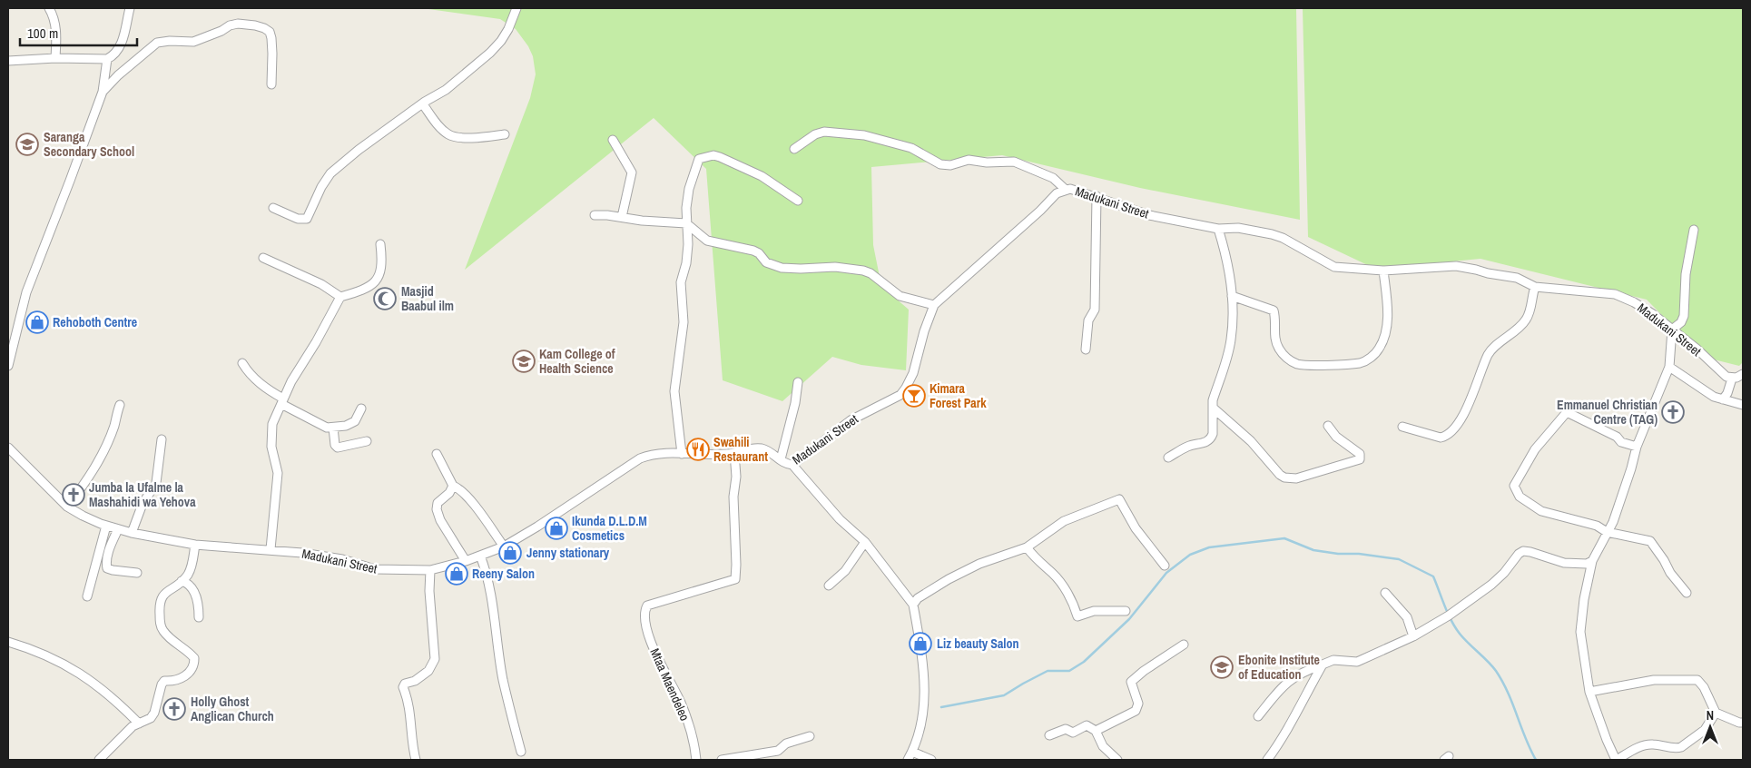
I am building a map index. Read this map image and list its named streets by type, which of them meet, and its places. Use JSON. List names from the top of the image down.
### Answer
{
  "streets": {
    "street": ["Madukani Street", "Mtaa Maendeleo"]
  },
  "crossings": [
    ["Madukani Street", "Mtaa Maendeleo"]
  ],
  "places": {
    "school or university": ["Saranga Secondary School", "Kam College of Health Science", "Ebonite Institute of Education"],
    "mosque": ["Masjid Baabul ilm"],
    "shop": [
      "Rehoboth Centre",
      "Ikunda D.L.D.M Cosmetics",
      "Jenny stationary",
      "Reeny Salon",
      "Liz beauty Salon"
    ],
    "bar": ["Kimara Forest Park"],
    "church": ["Emmanuel Christian Centre (TAG)", "Jumba la Ufalme la Mashahidi wa Yehova", "Holly Ghost Anglican Church"],
    "restaurant": ["Swahili Restaurant"]
  },
  "scale_bar": "100 m",
  "north": "top"
}
